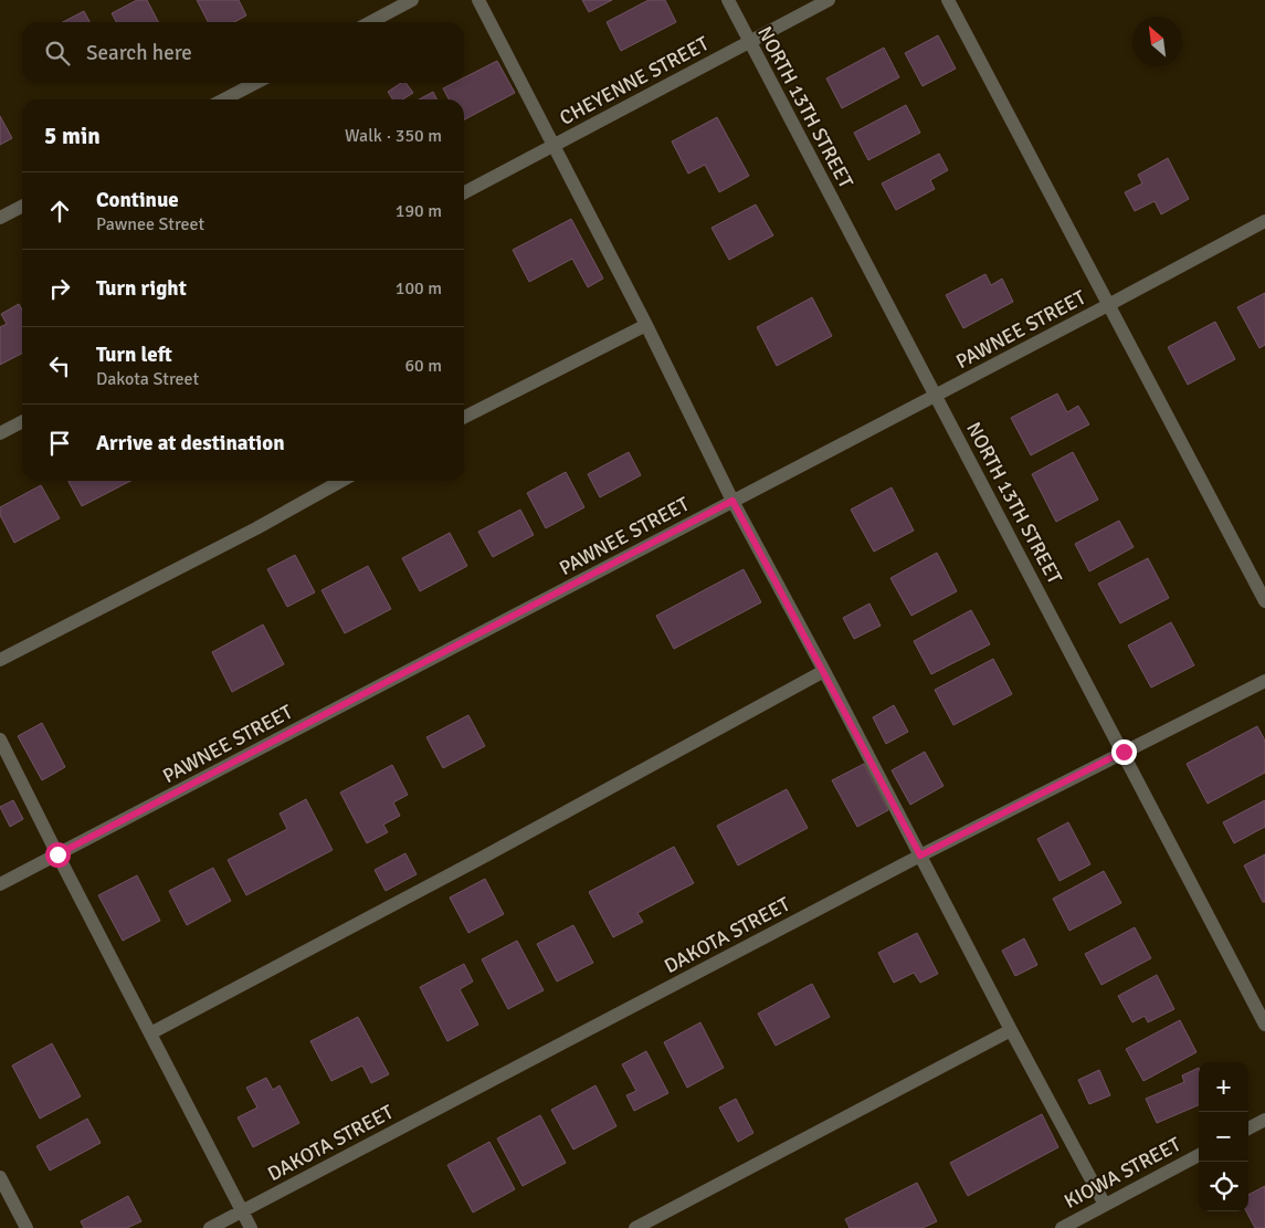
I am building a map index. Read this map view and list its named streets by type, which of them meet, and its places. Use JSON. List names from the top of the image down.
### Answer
{
  "streets": {
    "street": [
      "CHEYENNE STREET",
      "NORTH 13TH STREET",
      "PAWNEE STREET",
      "DAKOTA STREET",
      "KIOWA STREET"
    ]
  },
  "crossings": [
    ["CHEYENNE STREET", "NORTH 13TH STREET"],
    ["NORTH 13TH STREET", "PAWNEE STREET"],
    ["NORTH 13TH STREET", "DAKOTA STREET"]
  ],
  "north": "top left",
  "page": {
    "search": "Search here",
    "heading": ["5 min", "Walk · 350 m"],
    "list": [
      ["Continue", "Pawnee Street", "190 m"],
      ["Turn right", "100 m"],
      ["Turn left", "Dakota Street", "60 m"],
      "Arrive at destination"
    ],
    "map_buttons": ["+", "−"]
  }
}
